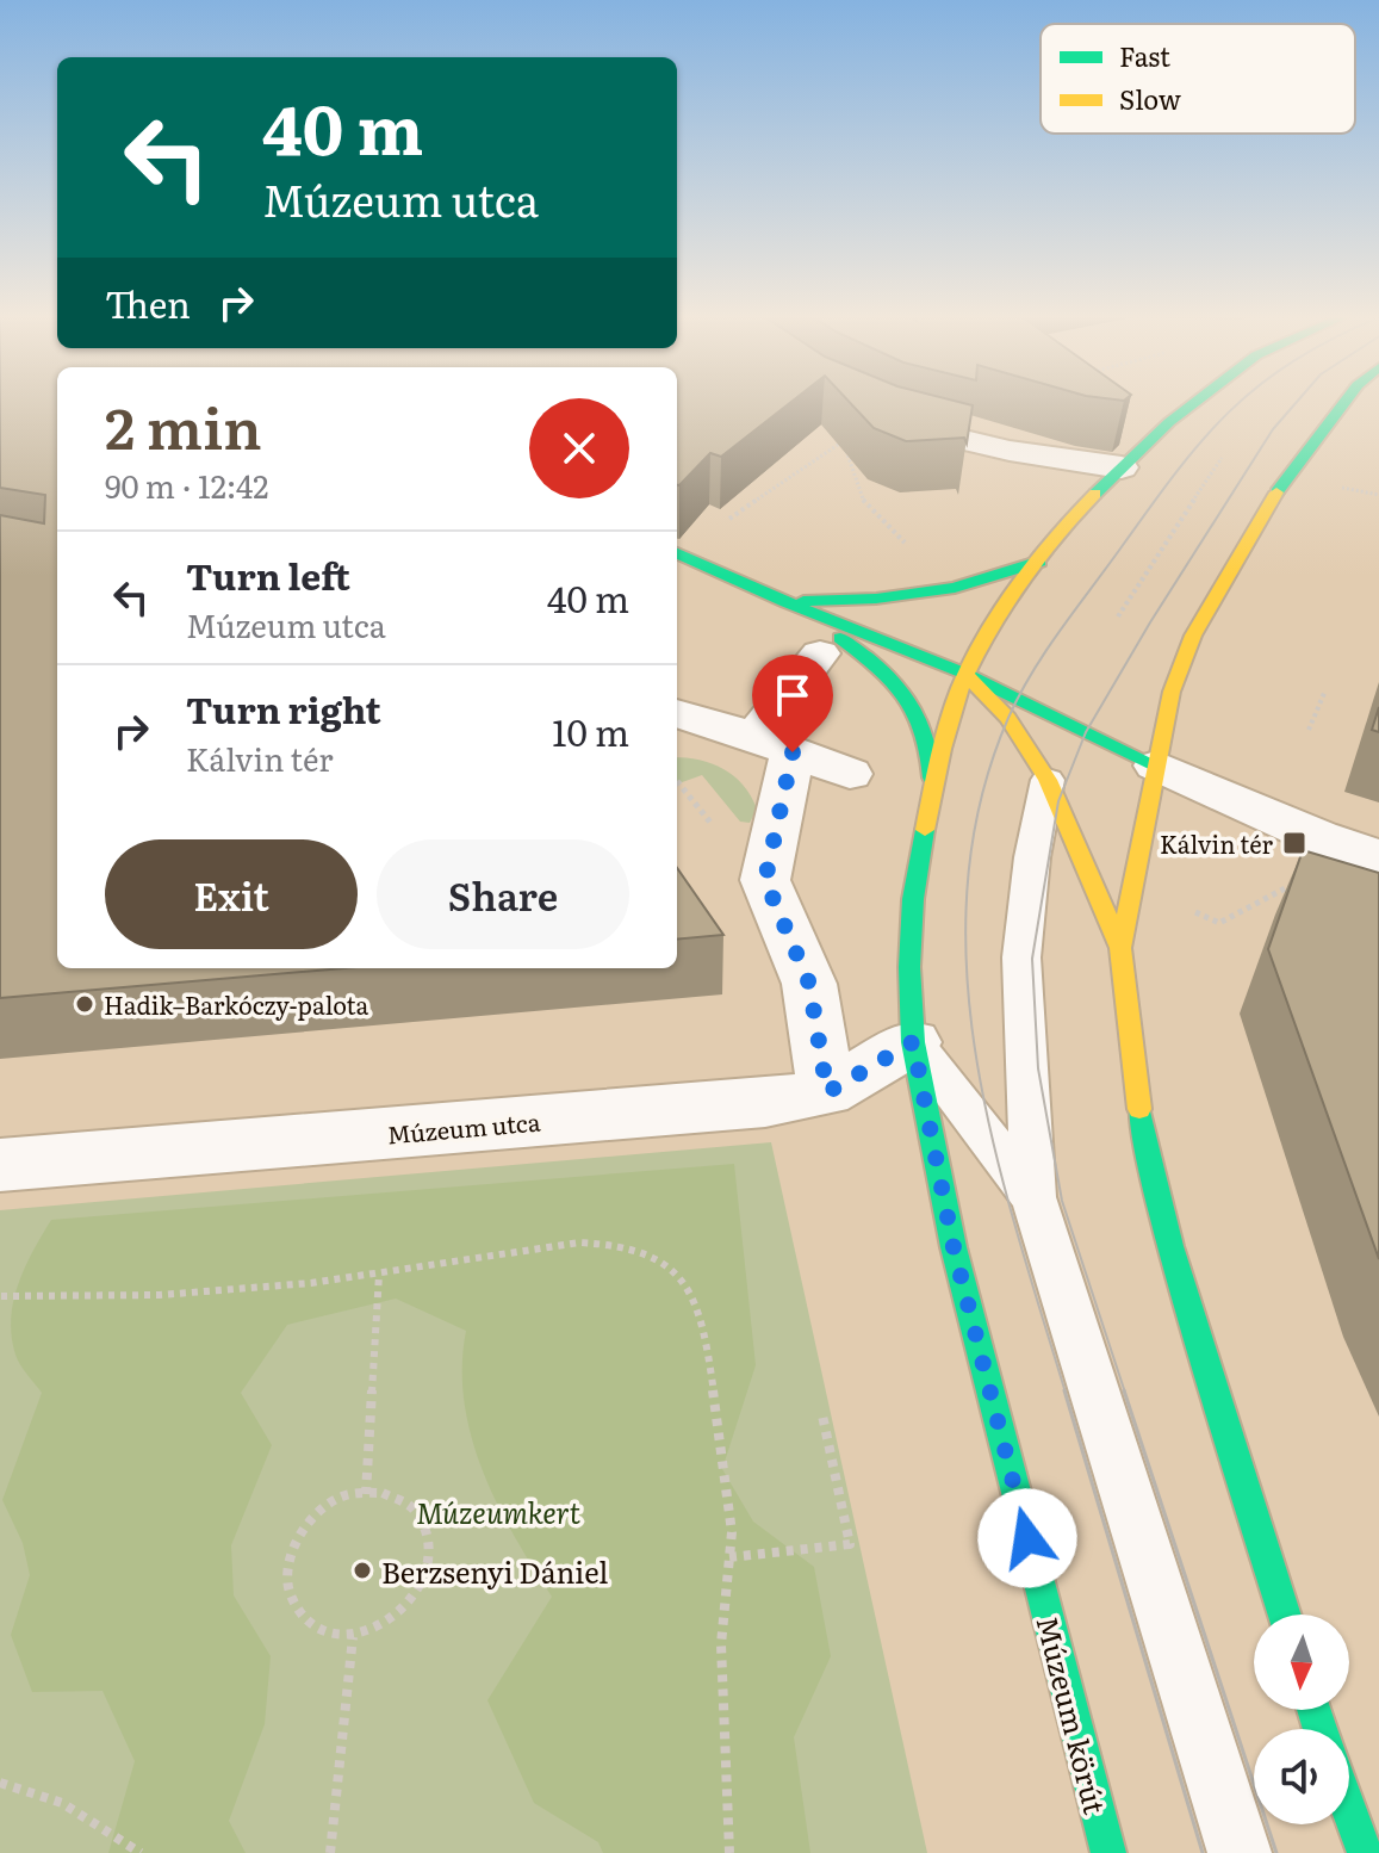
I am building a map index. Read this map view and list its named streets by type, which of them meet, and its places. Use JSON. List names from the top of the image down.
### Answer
{
  "streets": {
    "main road": ["Múzeum körút"],
    "street": ["Múzeum utca"]
  },
  "crossings": [
    ["Múzeum utca", "Múzeum körút"]
  ],
  "parks": ["Múzeumkert"],
  "places": {
    "transit": ["Kálvin tér"],
    "other": ["Hadik–Barkóczy-palota", "Berzsenyi Dániel"]
  },
  "legend": ["Fast", "Slow"],
  "north": "bottom",
  "page": {
    "turn": ["40 m", "Múzeum utca"],
    "then": "Then",
    "heading": ["2 min", "90 m · 12:42"],
    "list": [
      {
        "name": "Turn left",
        "note": "Múzeum utca",
        "value": "40 m"
      },
      {
        "name": "Turn right",
        "note": "Kálvin tér",
        "value": "10 m"
      }
    ],
    "buttons": ["Exit", "Share"]
  }
}
